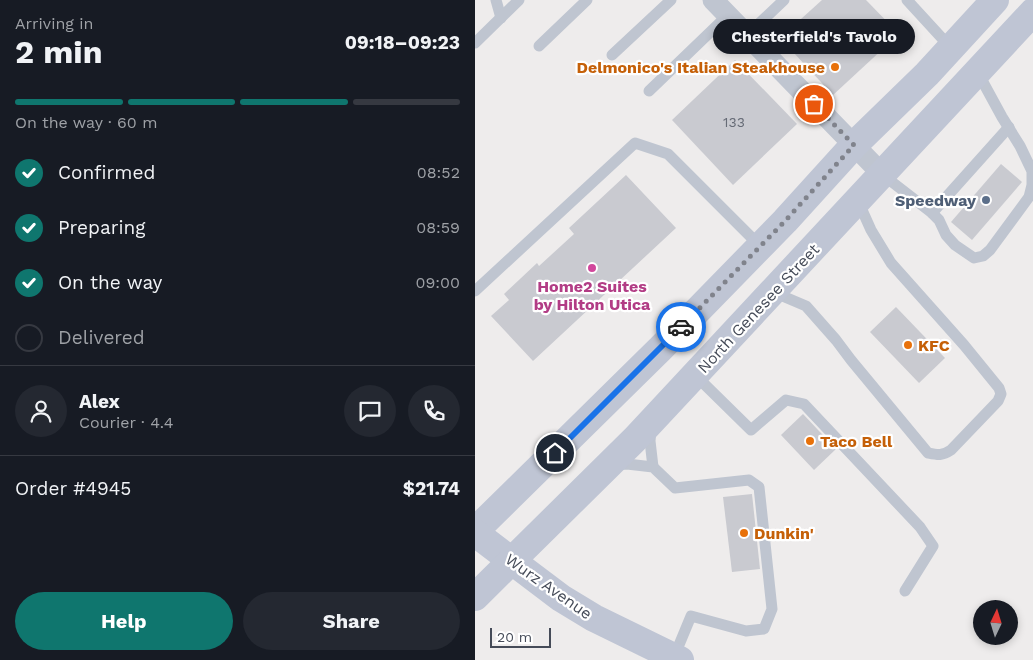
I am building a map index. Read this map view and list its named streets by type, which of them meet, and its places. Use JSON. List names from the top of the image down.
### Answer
{
  "streets": {
    "main road": ["North Genesee Street", "Wurz Avenue"]
  },
  "crossings": [
    ["North Genesee Street", "Wurz Avenue"]
  ],
  "places": [
    "Delmonico's Italian Steakhouse",
    "Chesterfield's Tavolo",
    "Speedway",
    "Home2 Suites by Hilton Utica",
    "KFC",
    "Taco Bell",
    "Dunkin'"
  ],
  "house_numbers": ["133"],
  "scale_bar": "20 m",
  "north": "top",
  "page": {
    "heading": ["2 min", "Arriving in", "09:18–09:23"],
    "panel": [
      "Alex",
      "Courier · 4.4",
      "Order #4945",
      "$21.74"
    ],
    "bubble": "Chesterfield's Tavolo",
    "bar": "On the way · 60 m",
    "list": [
      ["Confirmed", "08:52"],
      ["Preparing", "08:59"],
      ["On the way", "09:00"],
      "Delivered"
    ],
    "buttons": ["Help", "Share"],
    "scale": "20 m"
  }
}
